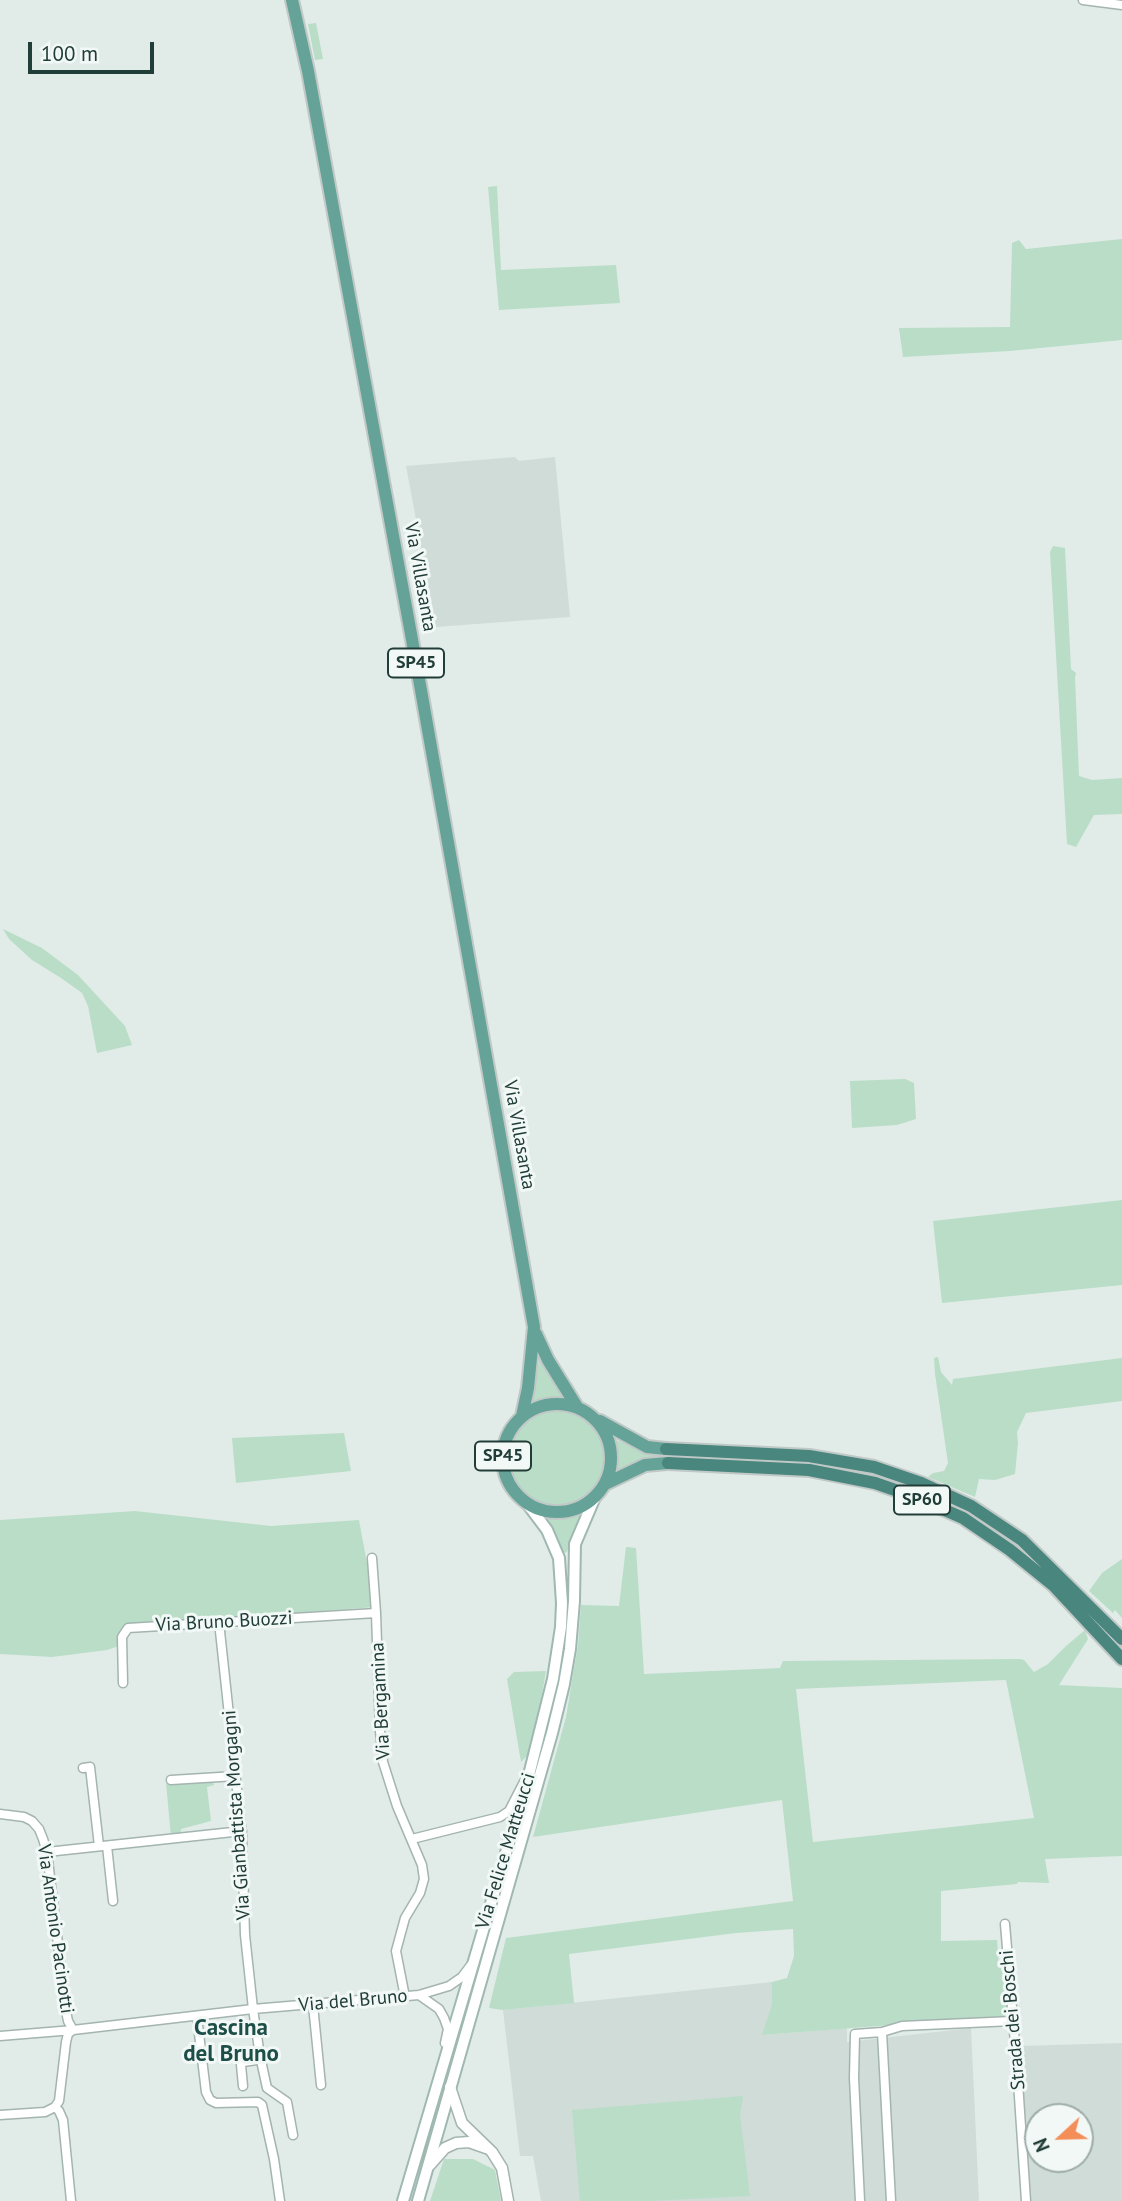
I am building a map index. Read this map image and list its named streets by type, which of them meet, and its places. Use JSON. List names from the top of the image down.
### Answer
{
  "streets": {
    "highway": ["SP60"],
    "main road": ["Via Villasanta", "SP45", "Via Felice Matteucci"],
    "street": [
      "Via Bruno Buozzi",
      "Via Bergamina",
      "Via Gianbattista Morgagni",
      "Via Antonio Pacinotti",
      "Via del Bruno",
      "Strada dei Boschi"
    ]
  },
  "crossings": [
    ["Via Villasanta", "SP45"],
    ["SP45", "SP60"],
    ["SP45", "Via Felice Matteucci"],
    ["SP60", "Via Felice Matteucci"],
    ["Via Bruno Buozzi", "Via Bergamina"],
    ["Via Bruno Buozzi", "Via Gianbattista Morgagni"],
    ["Via Bergamina", "Via del Bruno"],
    ["Via Gianbattista Morgagni", "Via del Bruno"],
    ["Via Felice Matteucci", "Via del Bruno"],
    ["Via Antonio Pacinotti", "Via del Bruno"]
  ],
  "districts": ["Cascina del Bruno"],
  "scale_bar": "100 m",
  "north": "left"
}
